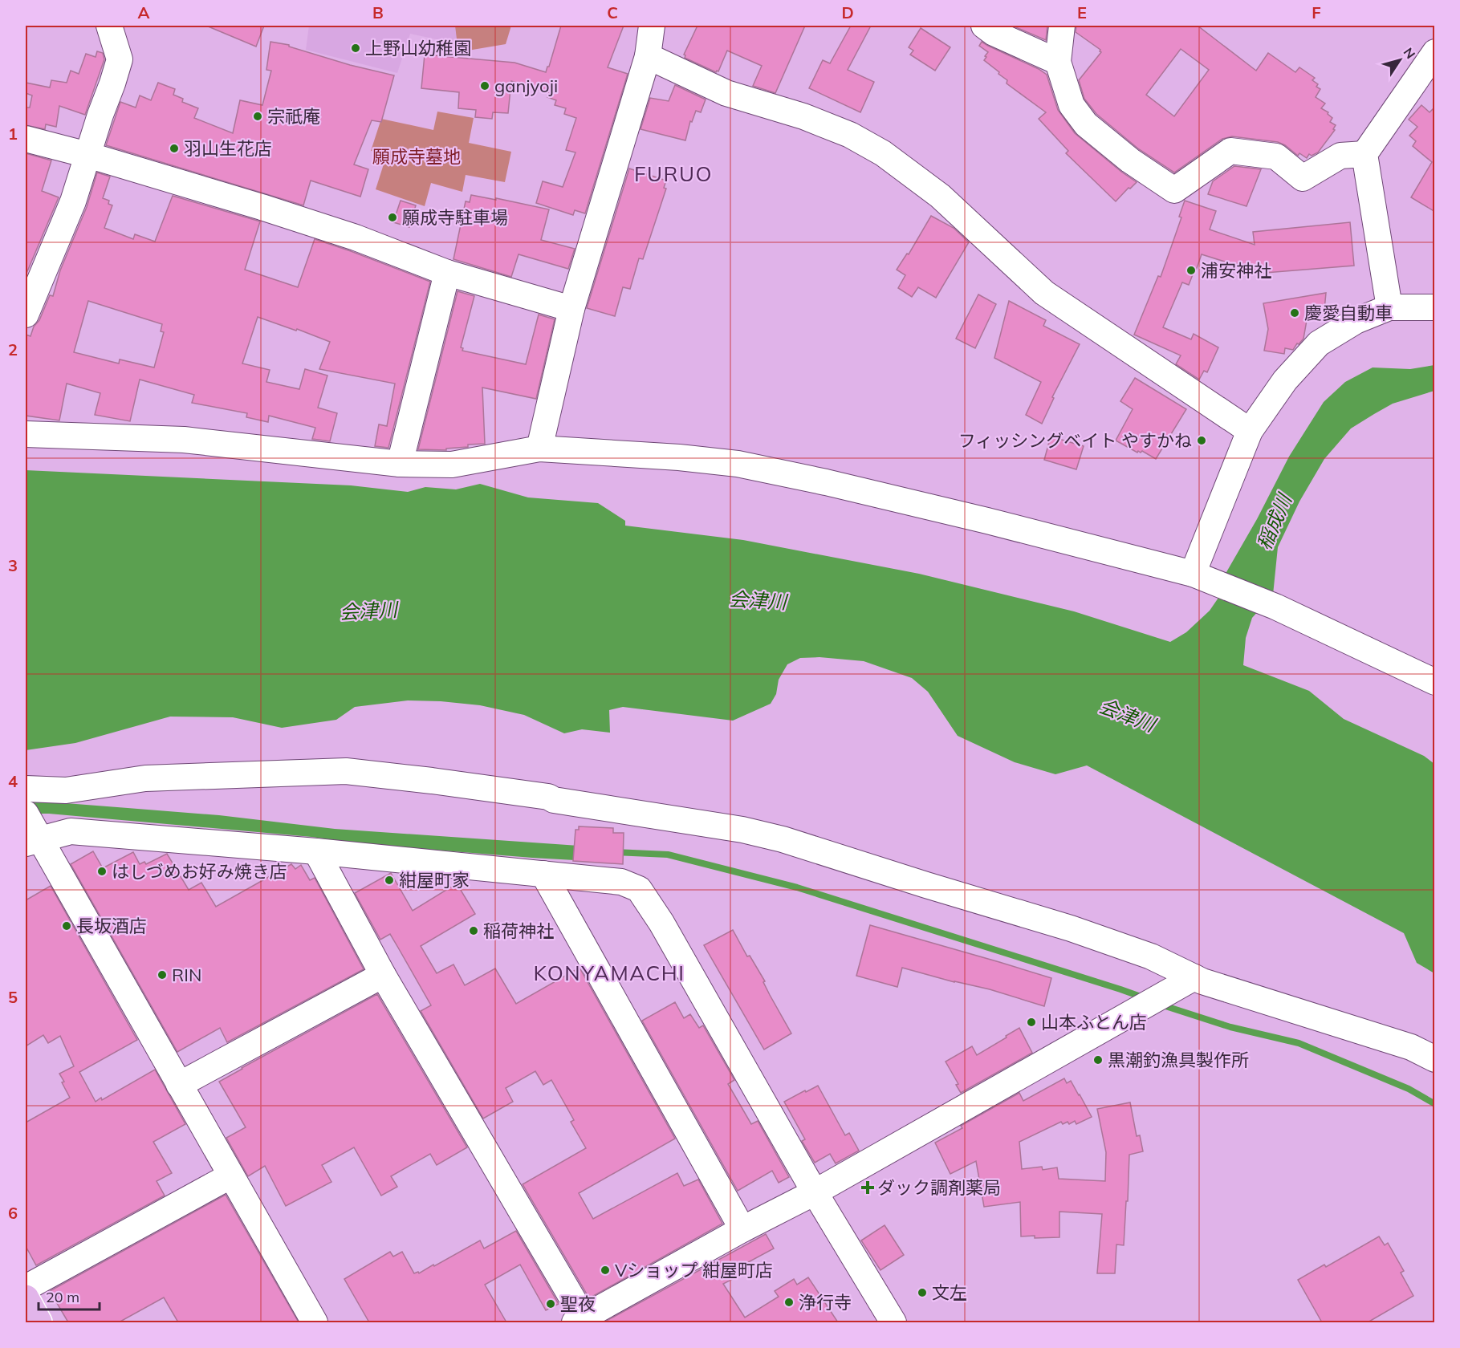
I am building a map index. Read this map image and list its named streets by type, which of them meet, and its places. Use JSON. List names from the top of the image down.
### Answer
{
  "districts": ["FURUO", "KONYAMACHI"],
  "water": ["稲成川", "会津川"],
  "parks": ["願成寺墓地"],
  "places": {
    "other": [
      "上野山幼稚園",
      "ganjyoji",
      "宗祇庵",
      "羽山生花店",
      "願成寺駐車場",
      "浦安神社",
      "慶愛自動車",
      "フィッシングベイト やすかね",
      "はしづめお好み焼き店",
      "紺屋町家",
      "長坂酒店",
      "稲荷神社",
      "RIN",
      "山本ふとん店",
      "黒潮釣漁具製作所",
      "Vショップ 紺屋町店",
      "文左",
      "浄行寺",
      "聖夜"
    ],
    "health": ["ダック調剤薬局"]
  },
  "scale_bar": "20 m",
  "north": "top right",
  "grid": {
    "columns": [
      "A",
      "B",
      "C",
      "D",
      "E",
      "F"
    ],
    "rows": [
      "1",
      "2",
      "3",
      "4",
      "5",
      "6"
    ]
  }
}
